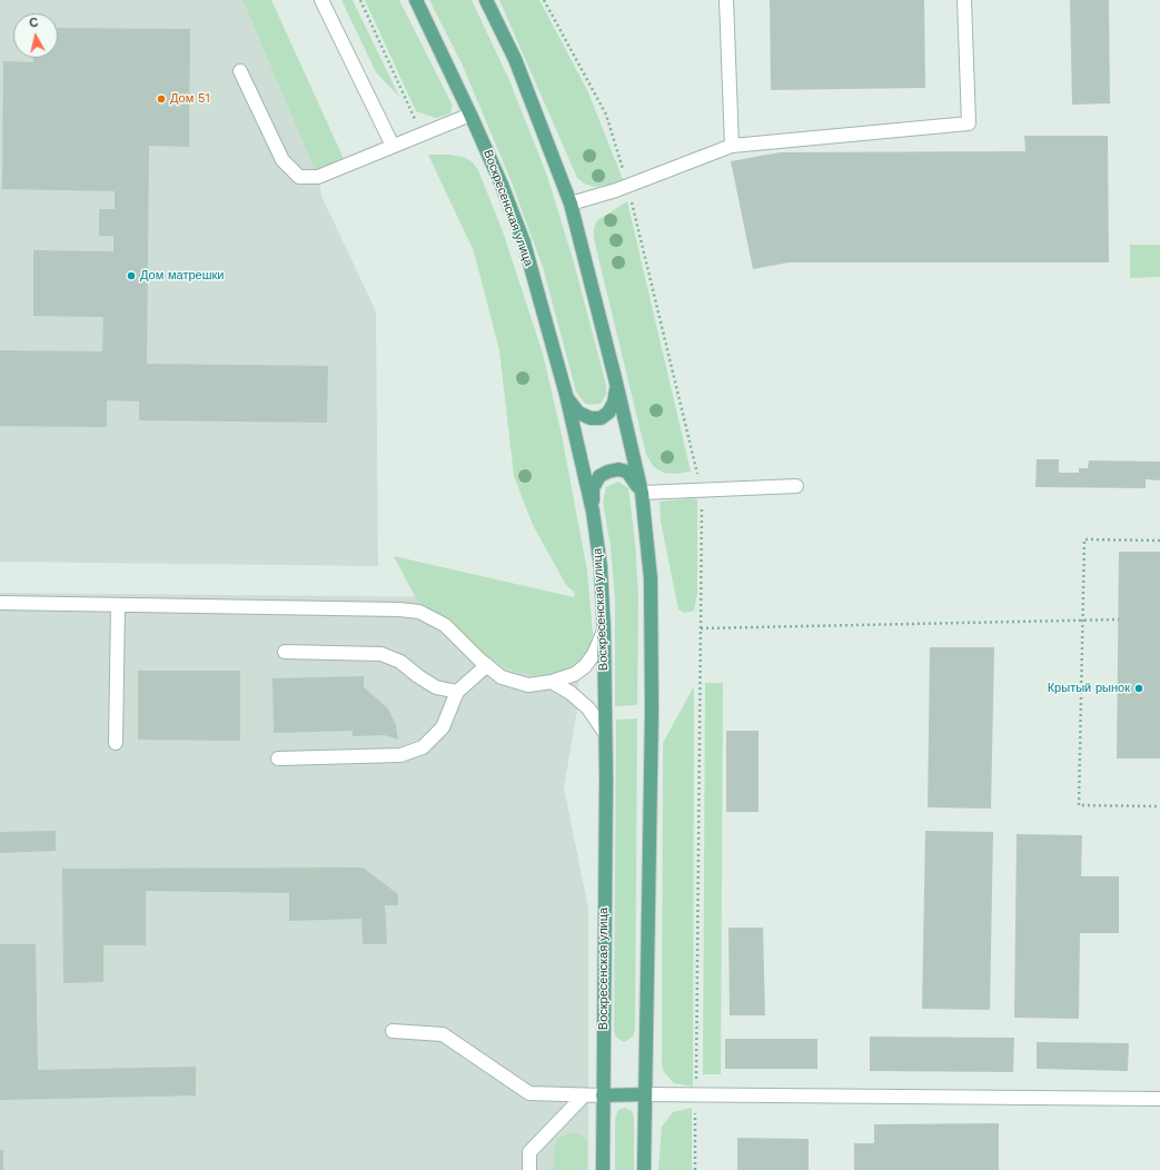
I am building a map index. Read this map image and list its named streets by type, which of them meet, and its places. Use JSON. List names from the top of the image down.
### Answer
{
  "streets": {
    "main road": ["Воскресенская улица"]
  },
  "places": ["Дом 51", "Дом матрешки", "Крытый рынок"],
  "north": "top"
}
